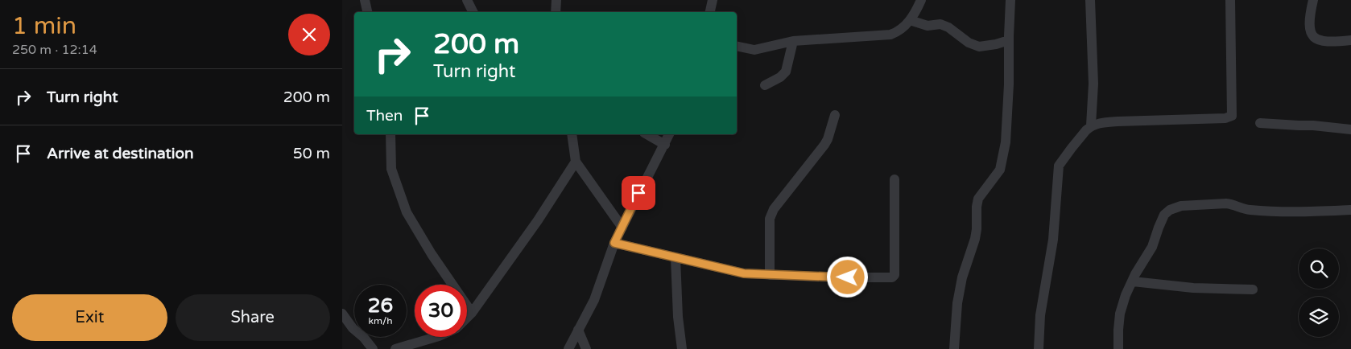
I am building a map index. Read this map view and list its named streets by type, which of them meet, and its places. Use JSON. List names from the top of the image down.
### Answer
{
  "page": {
    "heading": ["1 min", "250 m · 12:14"],
    "turn": ["200 m", "Turn right"],
    "list": [
      {
        "name": "Turn right",
        "value": "200 m"
      },
      {
        "name": "Arrive at destination",
        "value": "50 m"
      }
    ],
    "then": "Then",
    "speed": "26 km/h",
    "limit": "30",
    "buttons": ["Exit", "Share"]
  }
}
